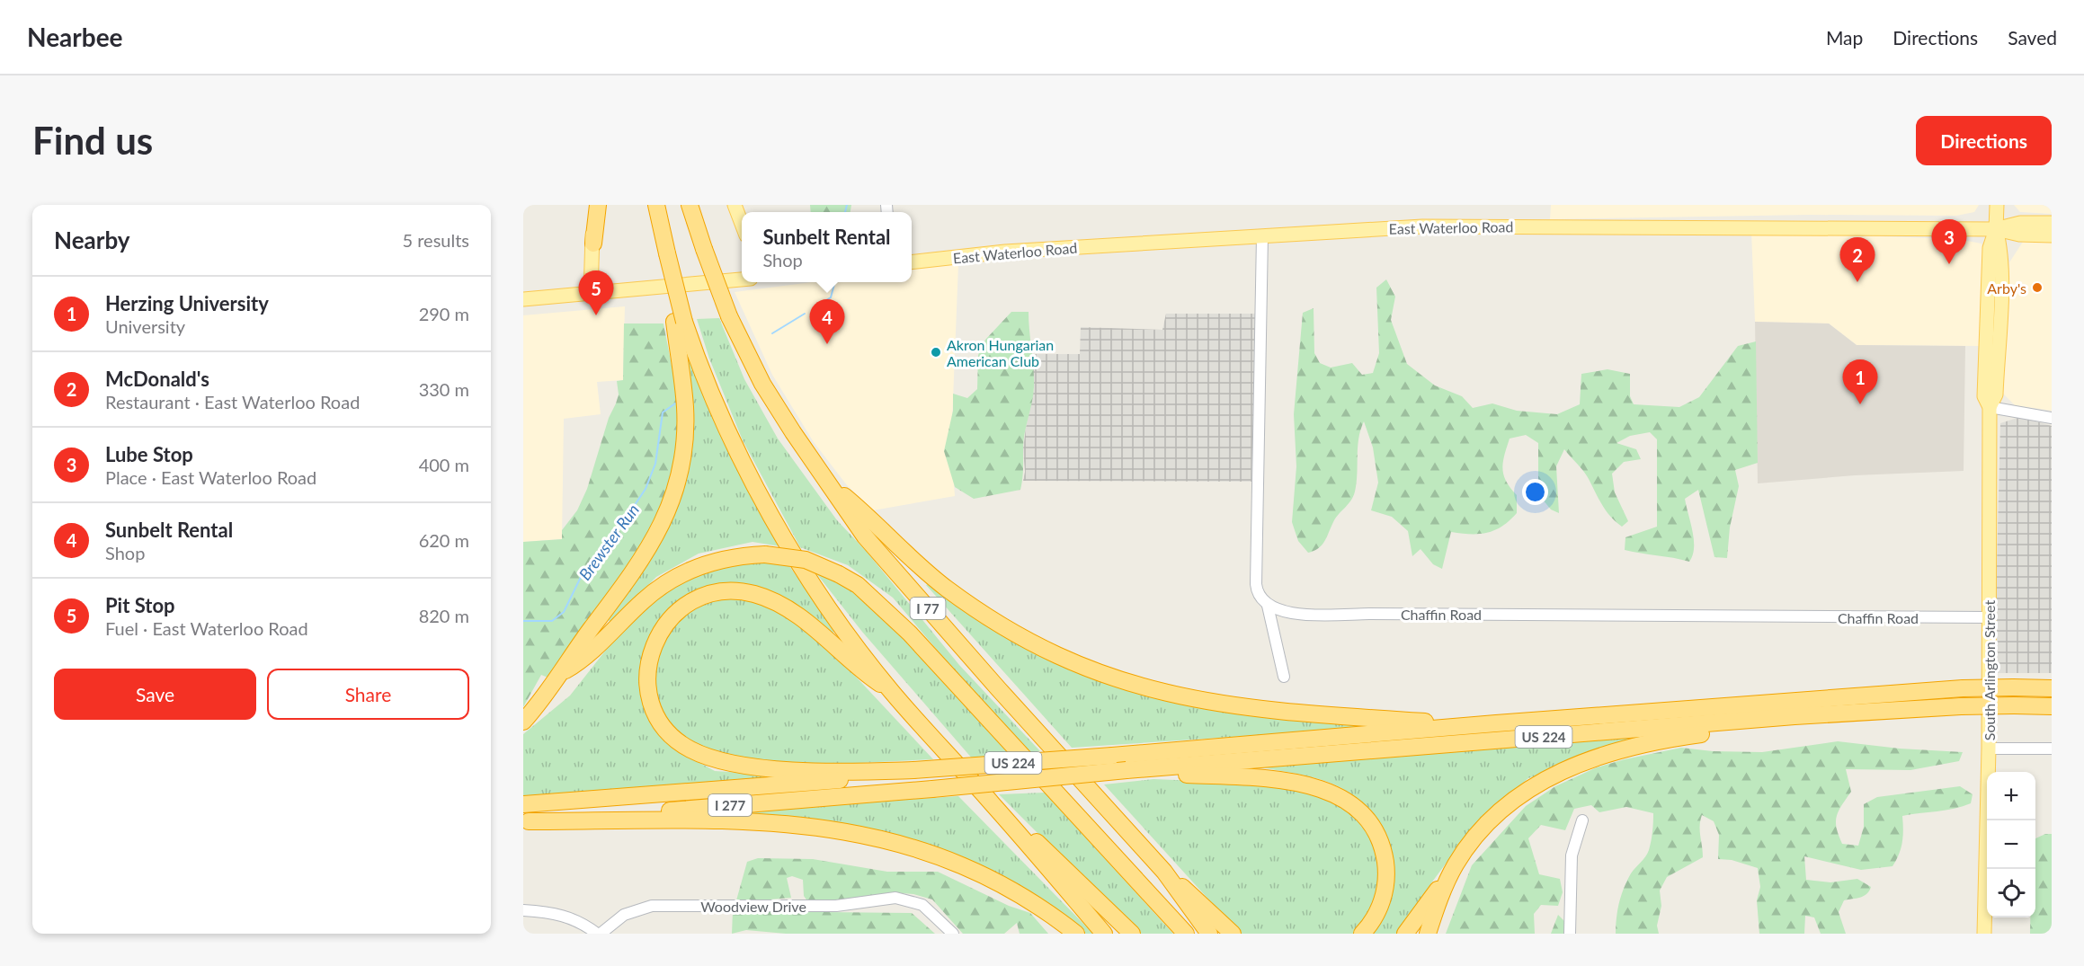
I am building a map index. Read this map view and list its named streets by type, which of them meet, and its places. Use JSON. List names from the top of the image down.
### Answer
{
  "streets": {
    "highway": ["I 77", "US 224", "I 277"],
    "main road": ["East Waterloo Road", "South Arlington Street"],
    "street": ["Chaffin Road", "Woodview Drive"]
  },
  "crossings": [
    ["East Waterloo Road", "South Arlington Street"],
    ["Chaffin Road", "South Arlington Street"],
    ["US 224", "I 277"]
  ],
  "water": ["Brewster Run"],
  "places": ["Arby's", "Akron Hungarian American Club"],
  "page": {
    "header": "Nearbee",
    "nav": ["Map", "Directions", "Saved"],
    "buttons": [
      "Directions",
      ["Save", "Share"]
    ],
    "title": "Find us",
    "heading": ["Nearby", "5 results"],
    "popup": ["Sunbelt Rental", "Shop"],
    "pins": [
      "3",
      "2",
      "5",
      "4",
      "1"
    ],
    "list": [
      {
        "mark": "1",
        "name": "Herzing University",
        "note": "University",
        "value": "290 m"
      },
      {
        "mark": "2",
        "name": "McDonald's",
        "note": "Restaurant · East Waterloo Road",
        "value": "330 m"
      },
      {
        "mark": "3",
        "name": "Lube Stop",
        "note": "Place · East Waterloo Road",
        "value": "400 m"
      },
      {
        "mark": "4",
        "name": "Sunbelt Rental",
        "note": "Shop",
        "value": "620 m"
      },
      {
        "mark": "5",
        "name": "Pit Stop",
        "note": "Fuel · East Waterloo Road",
        "value": "820 m"
      }
    ],
    "map_buttons": ["+", "−"]
  }
}
